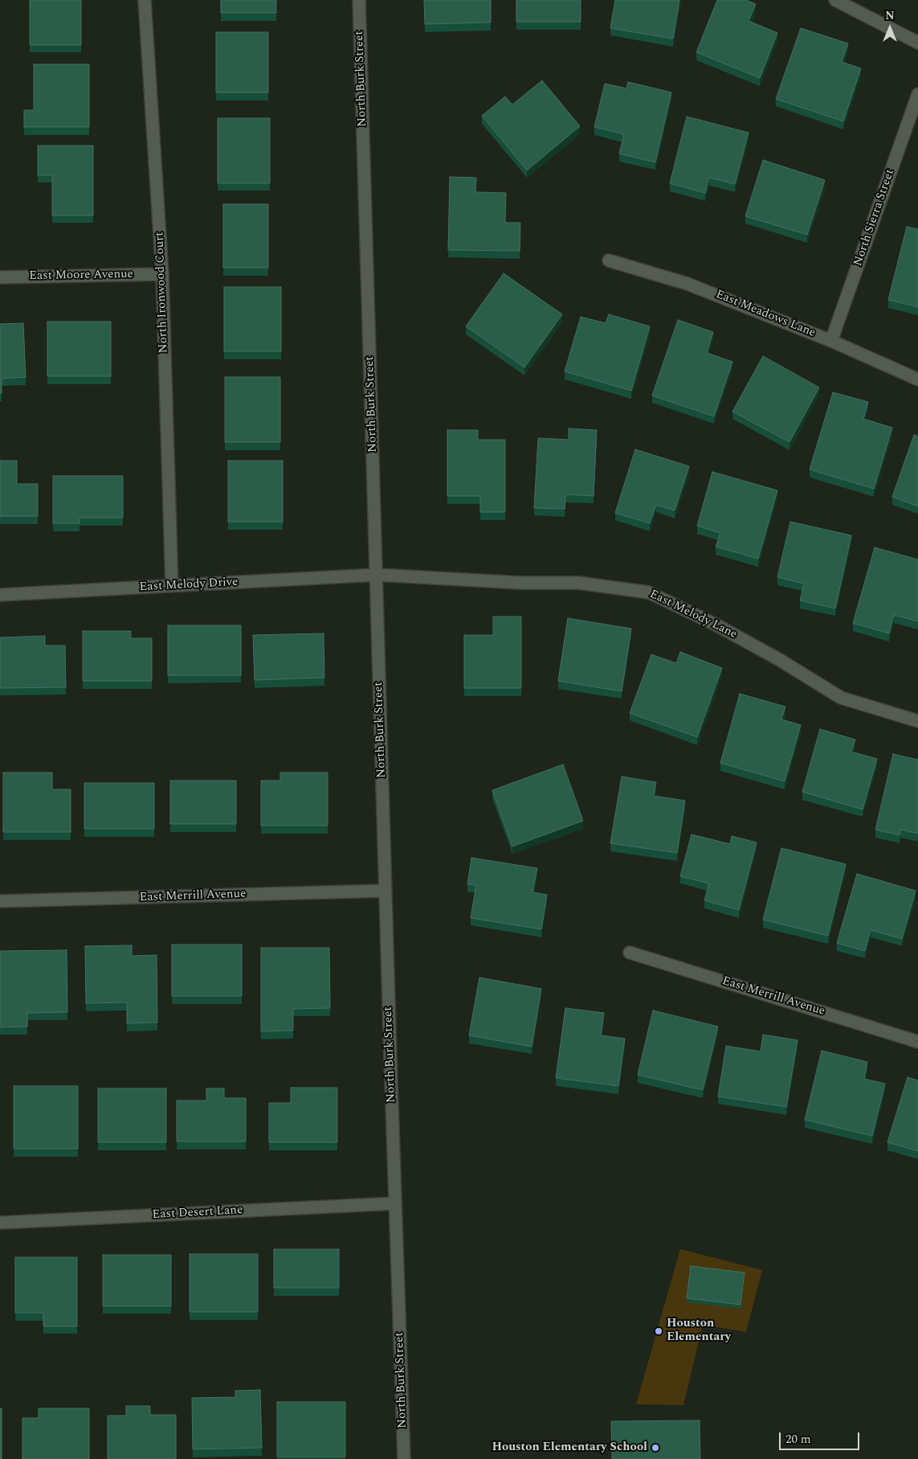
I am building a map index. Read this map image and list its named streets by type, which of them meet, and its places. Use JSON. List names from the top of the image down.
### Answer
{
  "streets": {
    "street": [
      "North Burk Street",
      "North Sierra Street",
      "East Moore Avenue",
      "North Ironwood Court",
      "East Meadows Lane",
      "East Melody Drive",
      "East Melody Lane",
      "East Merrill Avenue",
      "East Desert Lane"
    ]
  },
  "crossings": [
    ["North Burk Street", "East Melody Drive"],
    ["North Burk Street", "East Melody Lane"],
    ["North Burk Street", "East Merrill Avenue"],
    ["North Burk Street", "East Desert Lane"],
    ["North Sierra Street", "East Meadows Lane"],
    ["East Moore Avenue", "North Ironwood Court"],
    ["North Ironwood Court", "East Melody Drive"],
    ["East Melody Drive", "East Melody Lane"]
  ],
  "places": ["Houston Elementary", "Houston Elementary School"],
  "scale_bar": "20 m",
  "north": "top"
}
